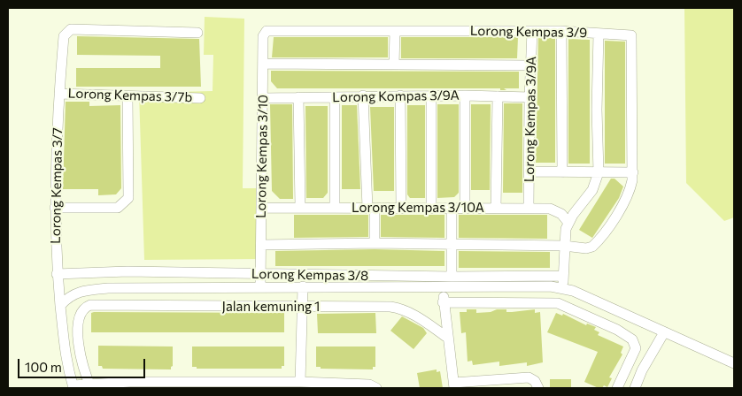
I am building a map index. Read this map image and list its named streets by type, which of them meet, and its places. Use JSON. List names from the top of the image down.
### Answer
{
  "streets": {
    "street": [
      "Lorong Kempas 3/9",
      "Lorong Kempas 3/7b",
      "Lorong Kompas 3/9A",
      "Lorong Kempas 3/9A",
      "Lorong Kempas 3/10",
      "Lorong Kempas 3/7",
      "Lorong Kempas 3/10A",
      "Lorong Kempas 3/8",
      "Jalan kemuning 1"
    ]
  },
  "crossings": [
    ["Lorong Kempas 3/9", "Lorong Kempas 3/9A"],
    ["Lorong Kempas 3/9", "Lorong Kempas 3/10"],
    ["Lorong Kempas 3/9", "Lorong Kempas 3/10A"],
    ["Lorong Kempas 3/7b", "Lorong Kempas 3/7"],
    ["Lorong Kompas 3/9A", "Lorong Kempas 3/9A"],
    ["Lorong Kompas 3/9A", "Lorong Kempas 3/10"],
    ["Lorong Kempas 3/9A", "Lorong Kempas 3/10A"],
    ["Lorong Kempas 3/10", "Lorong Kempas 3/10A"],
    ["Lorong Kempas 3/10", "Lorong Kempas 3/8"],
    ["Lorong Kempas 3/7", "Lorong Kempas 3/8"]
  ],
  "scale_bar": "100 m"
}
